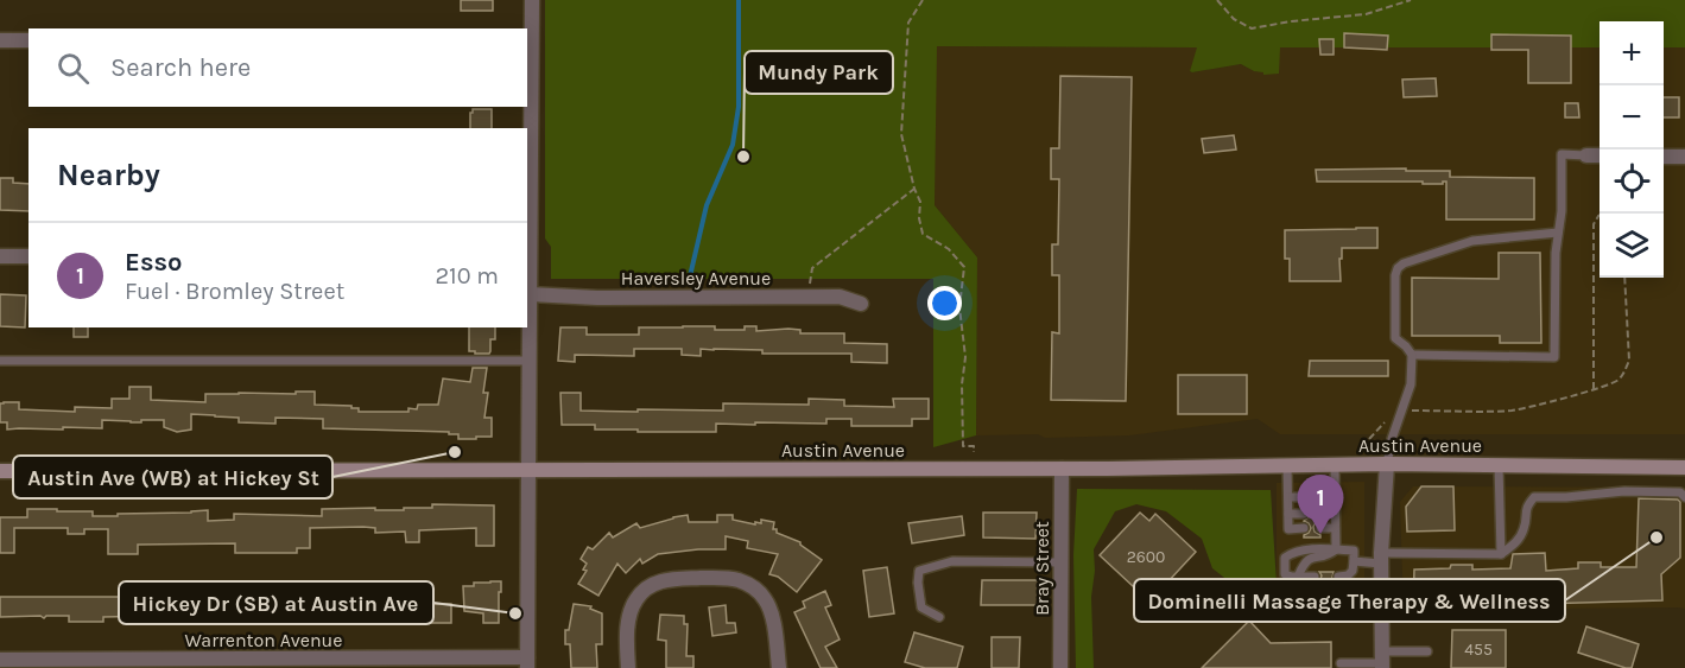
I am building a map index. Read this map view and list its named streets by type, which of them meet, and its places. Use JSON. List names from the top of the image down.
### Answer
{
  "streets": {
    "main road": ["Austin Avenue"],
    "street": ["Haversley Avenue", "Bray Street", "Warrenton Avenue"]
  },
  "crossings": [
    ["Austin Avenue", "Bray Street"]
  ],
  "places": [
    "Mundy Park",
    "Austin Ave (WB) at Hickey St",
    "Dominelli Massage Therapy & Wellness",
    "Hickey Dr (SB) at Austin Ave"
  ],
  "house_numbers": ["2600", "455"],
  "page": {
    "map_buttons": ["+", "−"],
    "search": "Search here",
    "heading": "Nearby",
    "list": [
      {
        "mark": "1",
        "name": "Esso",
        "note": "Fuel · Bromley Street",
        "value": "210 m"
      }
    ],
    "pins": "1"
  }
}
